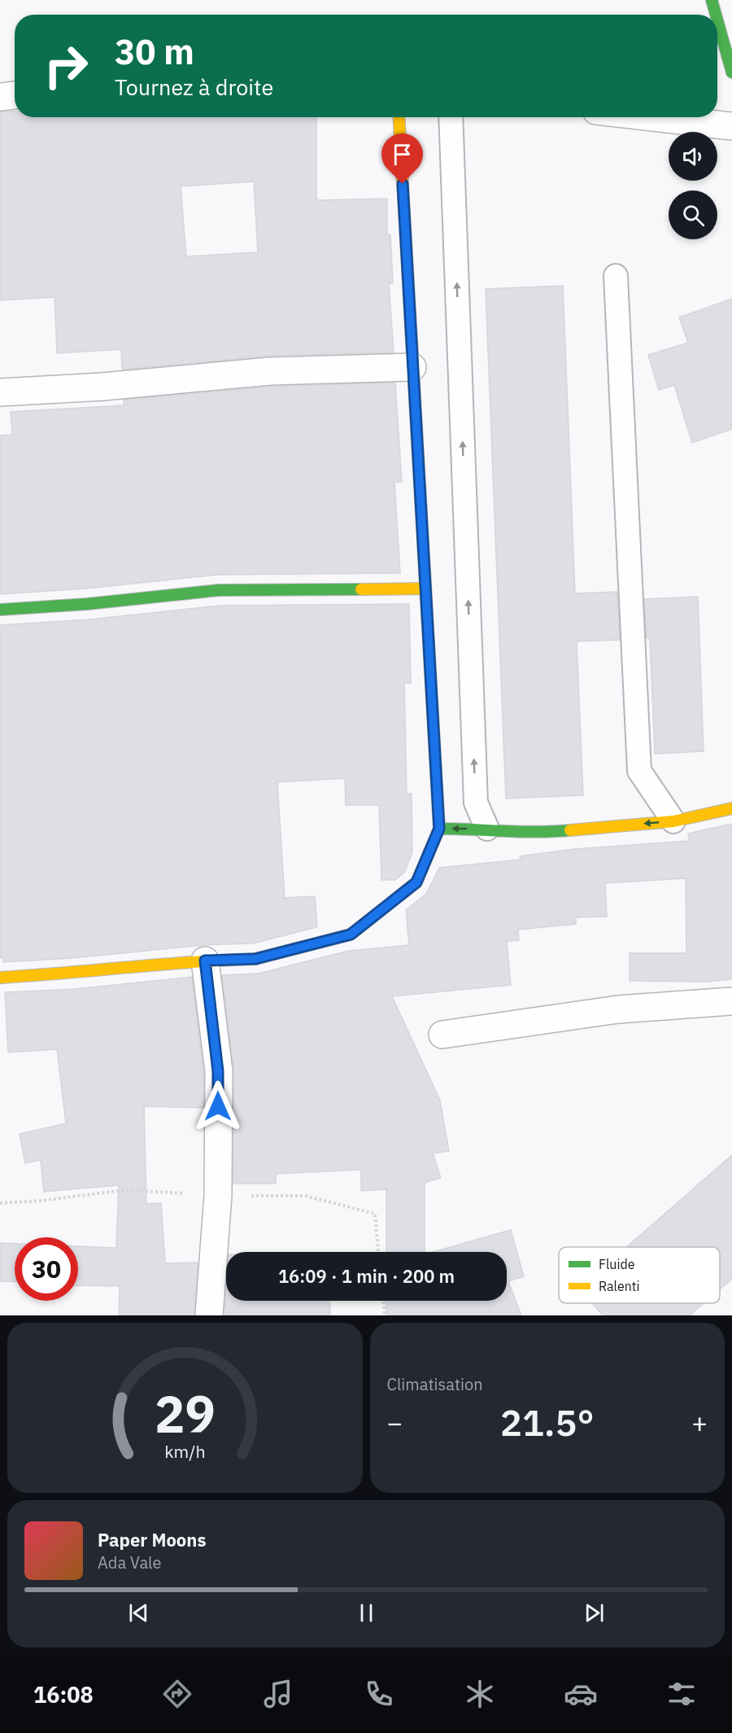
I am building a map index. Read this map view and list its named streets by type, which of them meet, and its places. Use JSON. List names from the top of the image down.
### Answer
{
  "legend": ["Fluide", "Ralenti"],
  "page": {
    "turn": ["30 m", "Tournez à droite"],
    "limit": "30",
    "trip": "16:09 · 1 min · 200 m",
    "tile": "Climatisation",
    "heat": ["−", "21.5°", "+"],
    "song": ["Paper Moons", "Ada Vale"],
    "tabs": "16:08",
    "gauge": ["29", "km/h"]
  }
}
